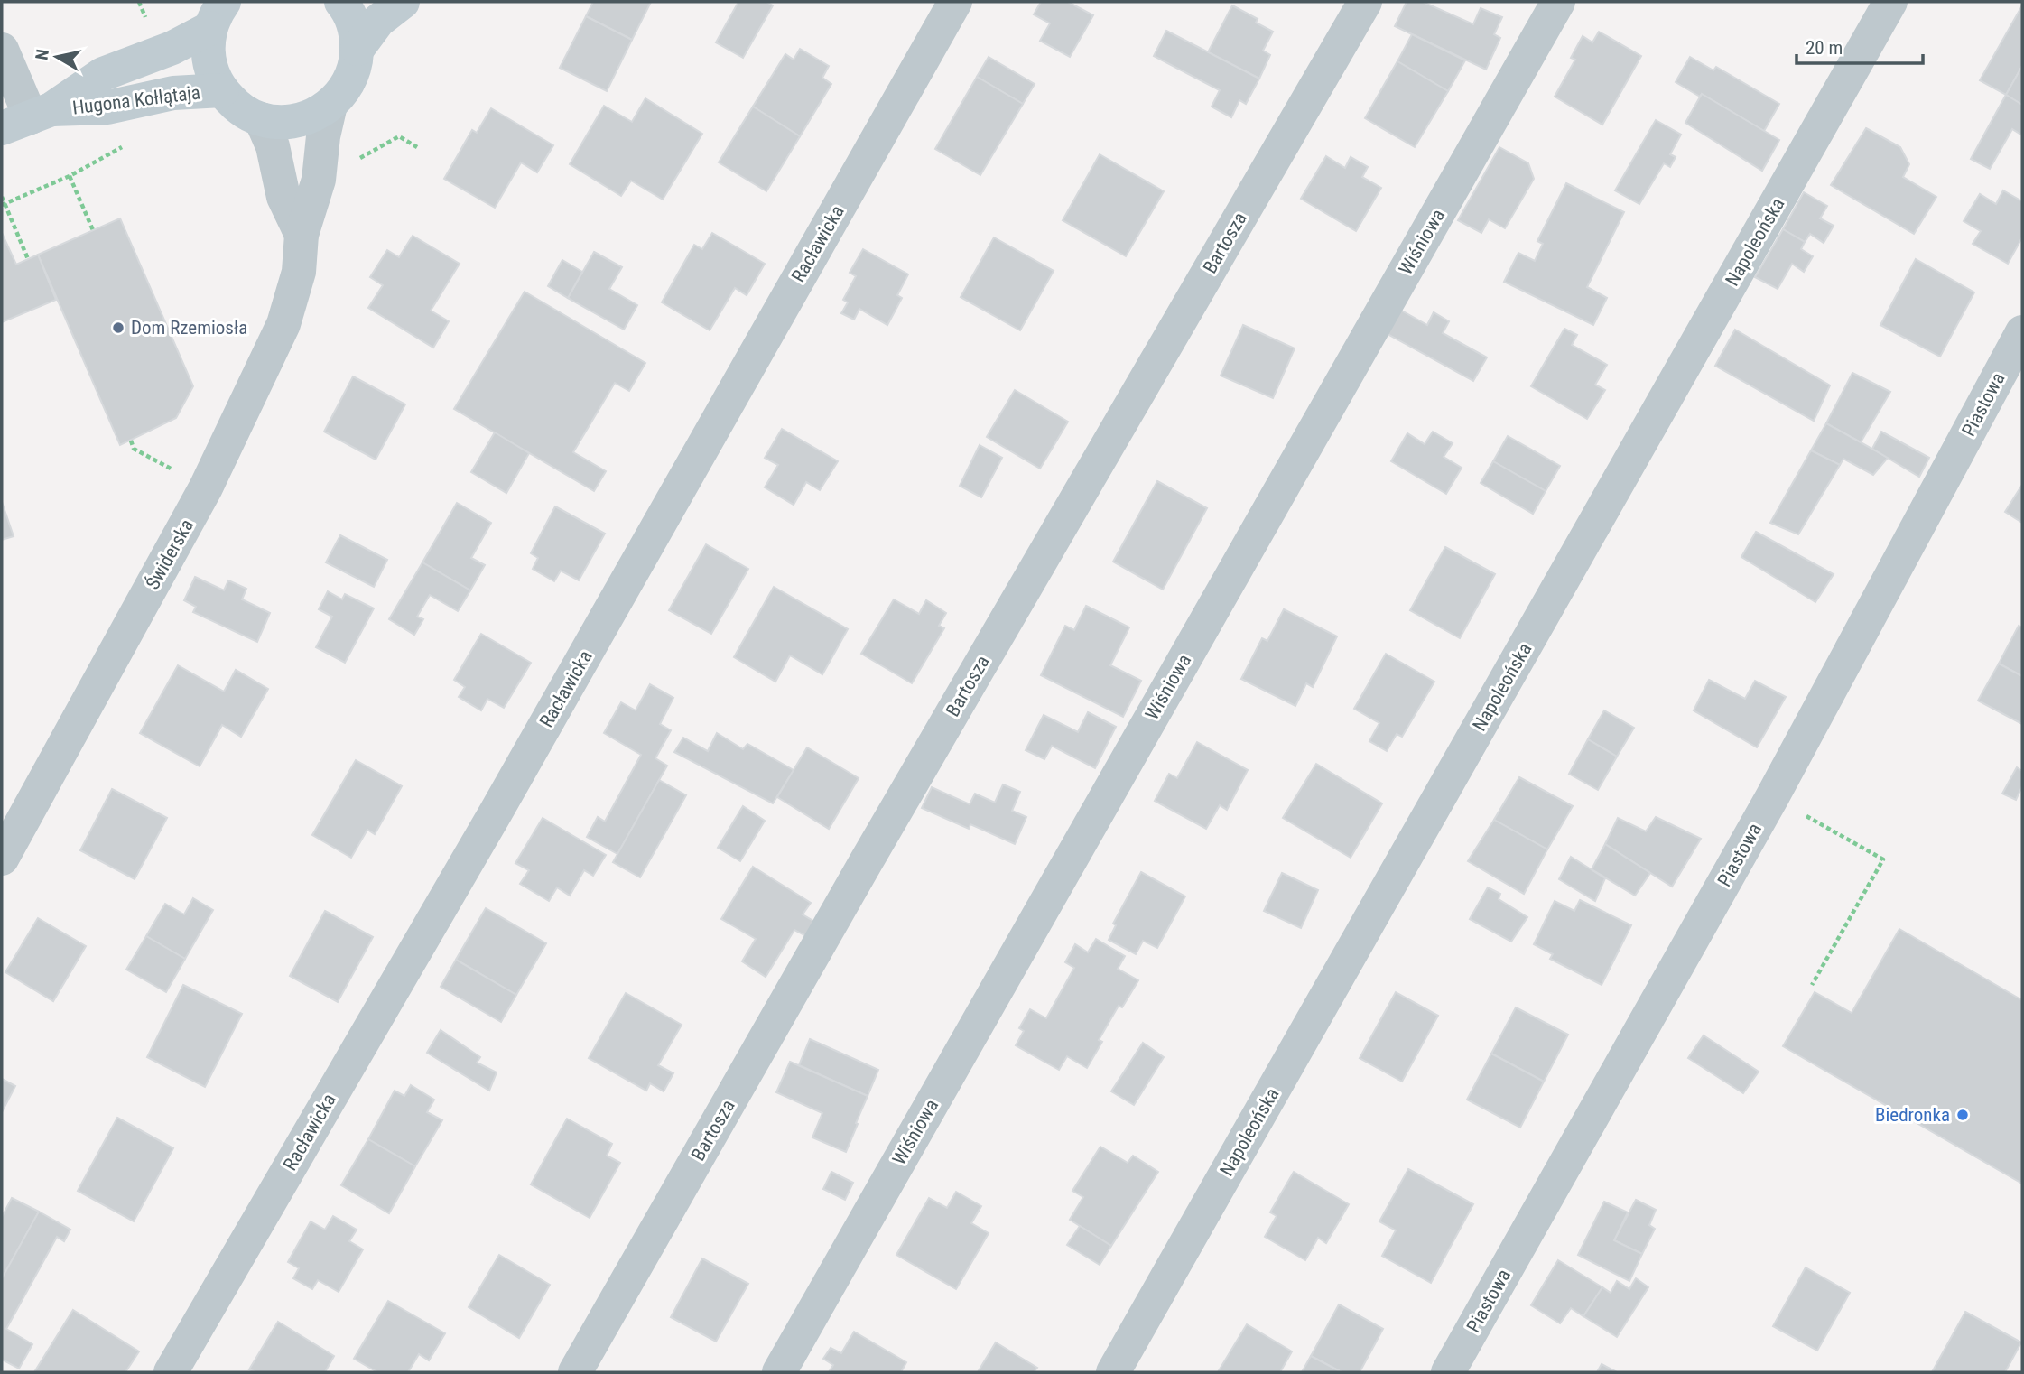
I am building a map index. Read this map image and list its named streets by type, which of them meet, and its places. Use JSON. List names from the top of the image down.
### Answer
{
  "streets": {
    "main road": ["Hugona Kołłątaja"],
    "street": [
      "Wiśniowa",
      "Napoleońska",
      "Bartosza",
      "Racławicka",
      "Piastowa",
      "Świderska"
    ]
  },
  "places": ["Dom Rzemiosła", "Biedronka"],
  "scale_bar": "20 m",
  "north": "left"
}
